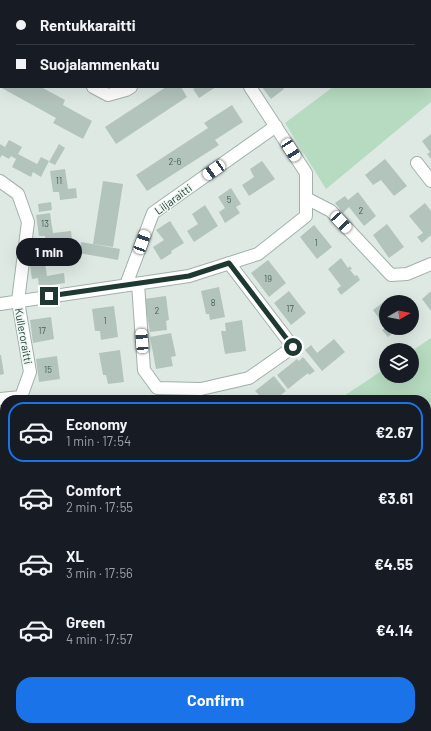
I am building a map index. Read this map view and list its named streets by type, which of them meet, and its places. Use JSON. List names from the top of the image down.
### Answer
{
  "streets": {
    "street": ["Liljaraitti", "Kulleroraitti"]
  },
  "house_numbers": [
    "2-6",
    "11",
    "5",
    "2",
    "13",
    "1",
    "19",
    "8",
    "17",
    "2",
    "1",
    "17",
    "15"
  ],
  "north": "right",
  "page": {
    "banner": ["Rentukkaraitti", "Suojalammenkatu"],
    "bubble": "1 min",
    "list": [
      {
        "name": "Economy",
        "note": "1 min · 17:54",
        "value": "€2.67"
      },
      {
        "name": "Comfort",
        "note": "2 min · 17:55",
        "value": "€3.61"
      },
      {
        "name": "XL",
        "note": "3 min · 17:56",
        "value": "€4.55"
      },
      {
        "name": "Green",
        "note": "4 min · 17:57",
        "value": "€4.14"
      }
    ],
    "buttons": "Confirm"
  }
}
